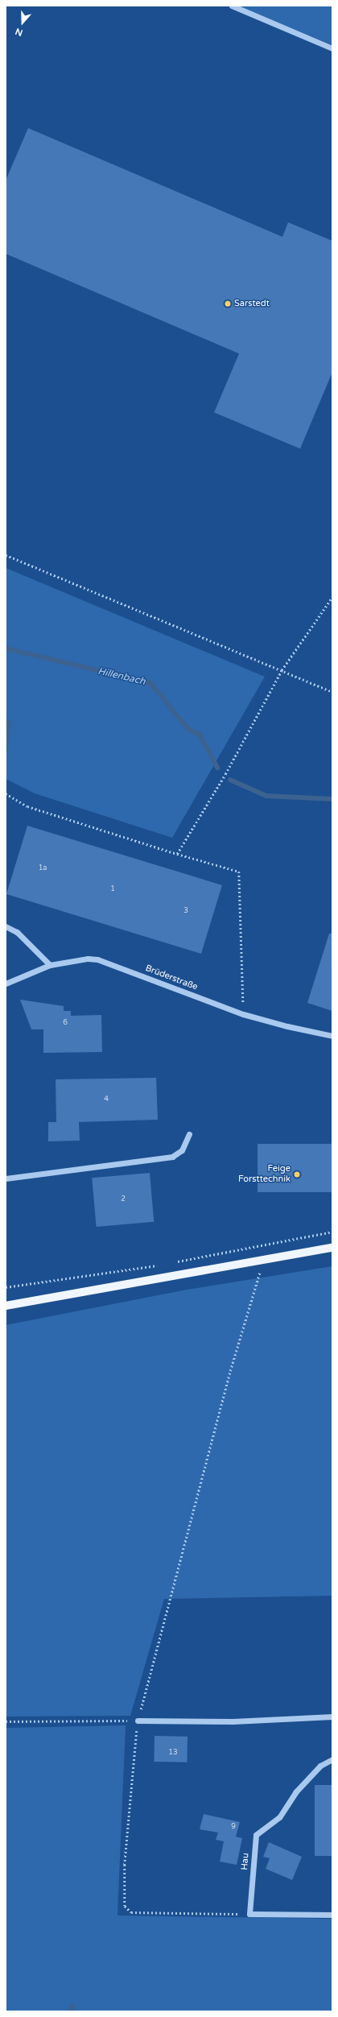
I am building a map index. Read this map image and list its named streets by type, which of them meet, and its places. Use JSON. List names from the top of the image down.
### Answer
{
  "streets": {
    "street": ["Brüderstraße", "Hau"]
  },
  "water": ["Hillenbach"],
  "places": ["Sarstedt", "Feige Forsttechnik"],
  "house_numbers": [
    "1a",
    "1",
    "3",
    "6",
    "4",
    "2",
    "13",
    "9"
  ],
  "north": "bottom"
}
